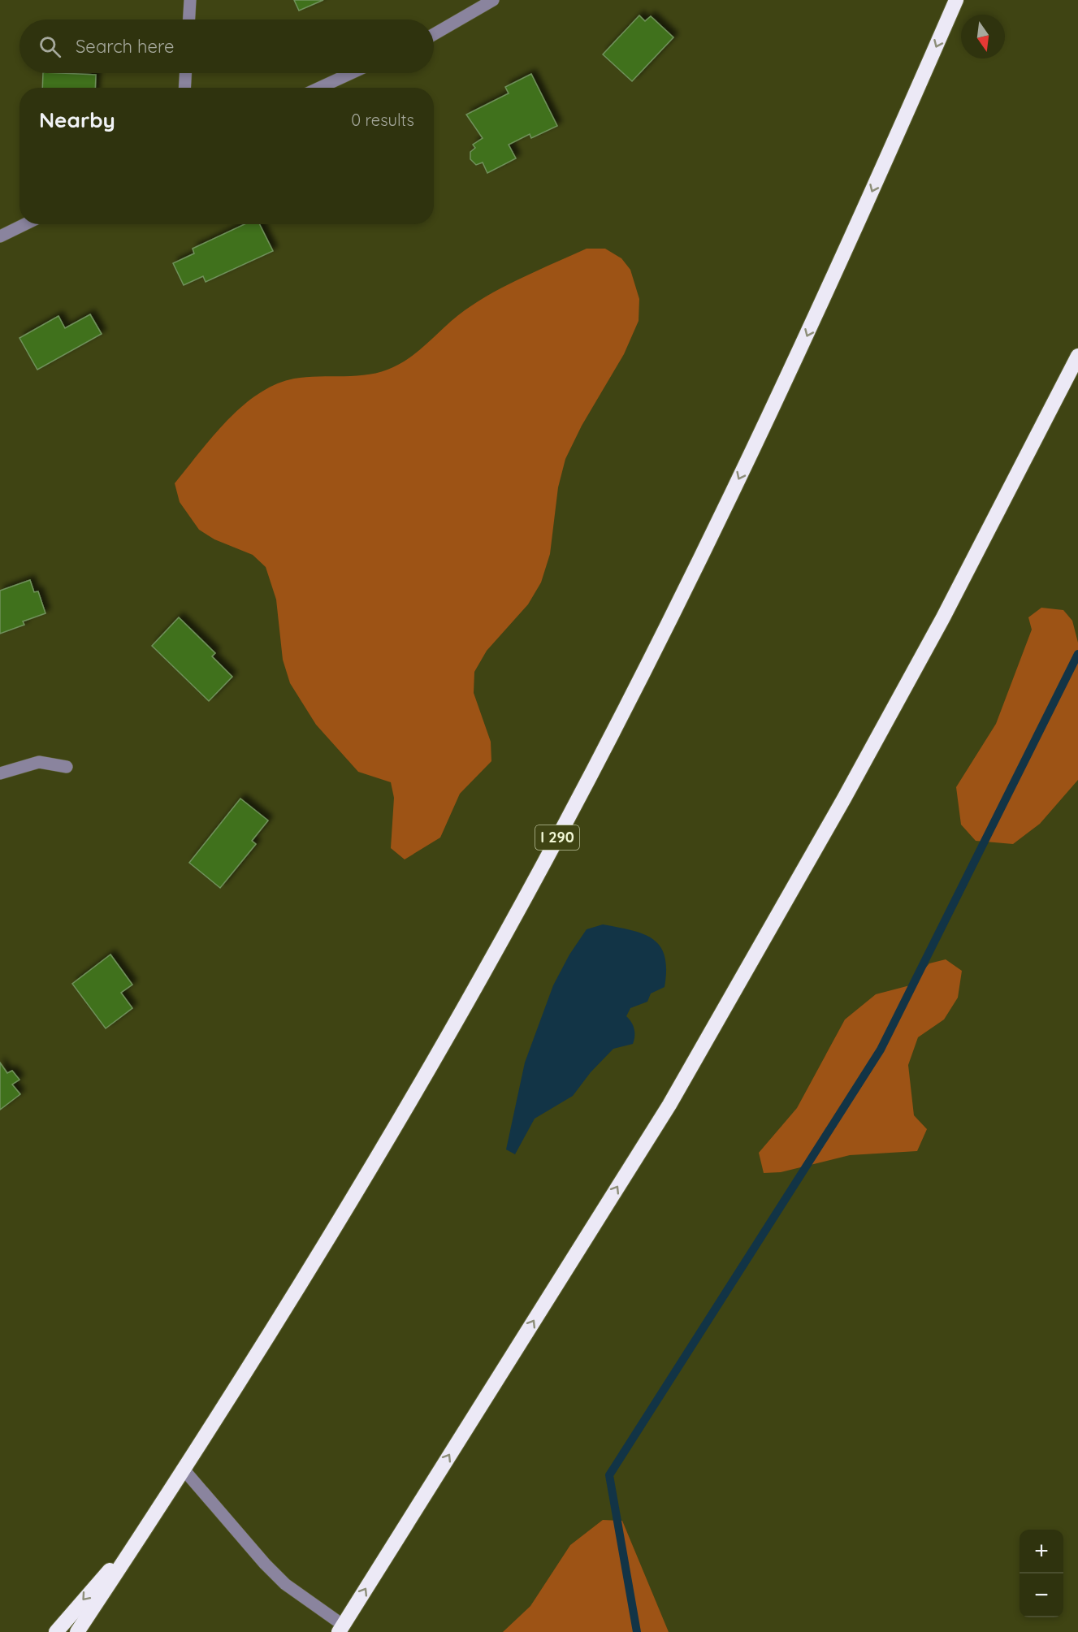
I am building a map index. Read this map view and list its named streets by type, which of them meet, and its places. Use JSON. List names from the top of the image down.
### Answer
{
  "streets": {
    "highway": ["I 290"]
  },
  "north": "bottom",
  "page": {
    "search": "Search here",
    "heading": ["Nearby", "0 results"],
    "map_buttons": ["+", "−"]
  }
}
